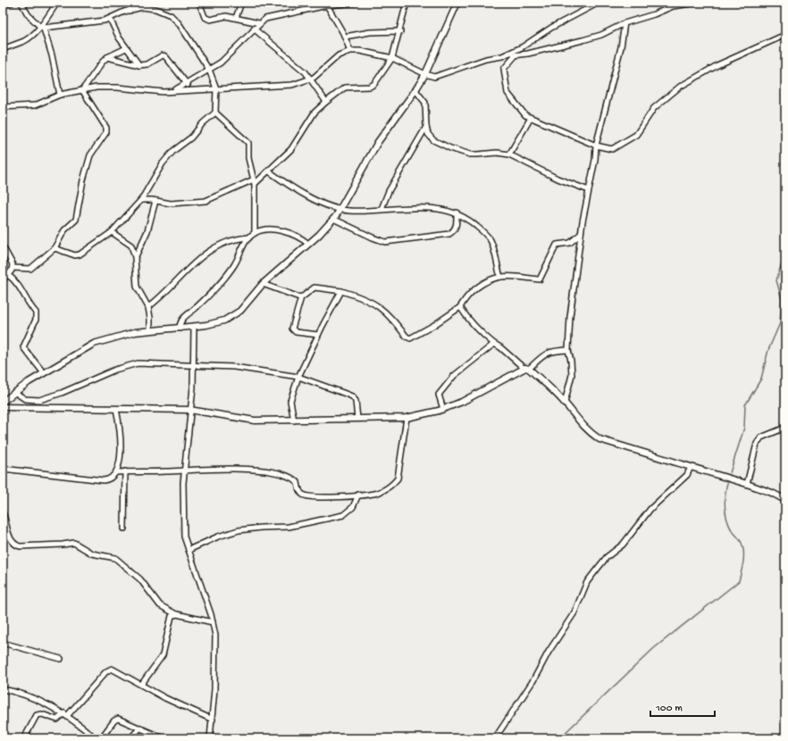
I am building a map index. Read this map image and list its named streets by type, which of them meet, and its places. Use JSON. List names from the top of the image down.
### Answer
{
  "scale_bar": "100 m"
}
